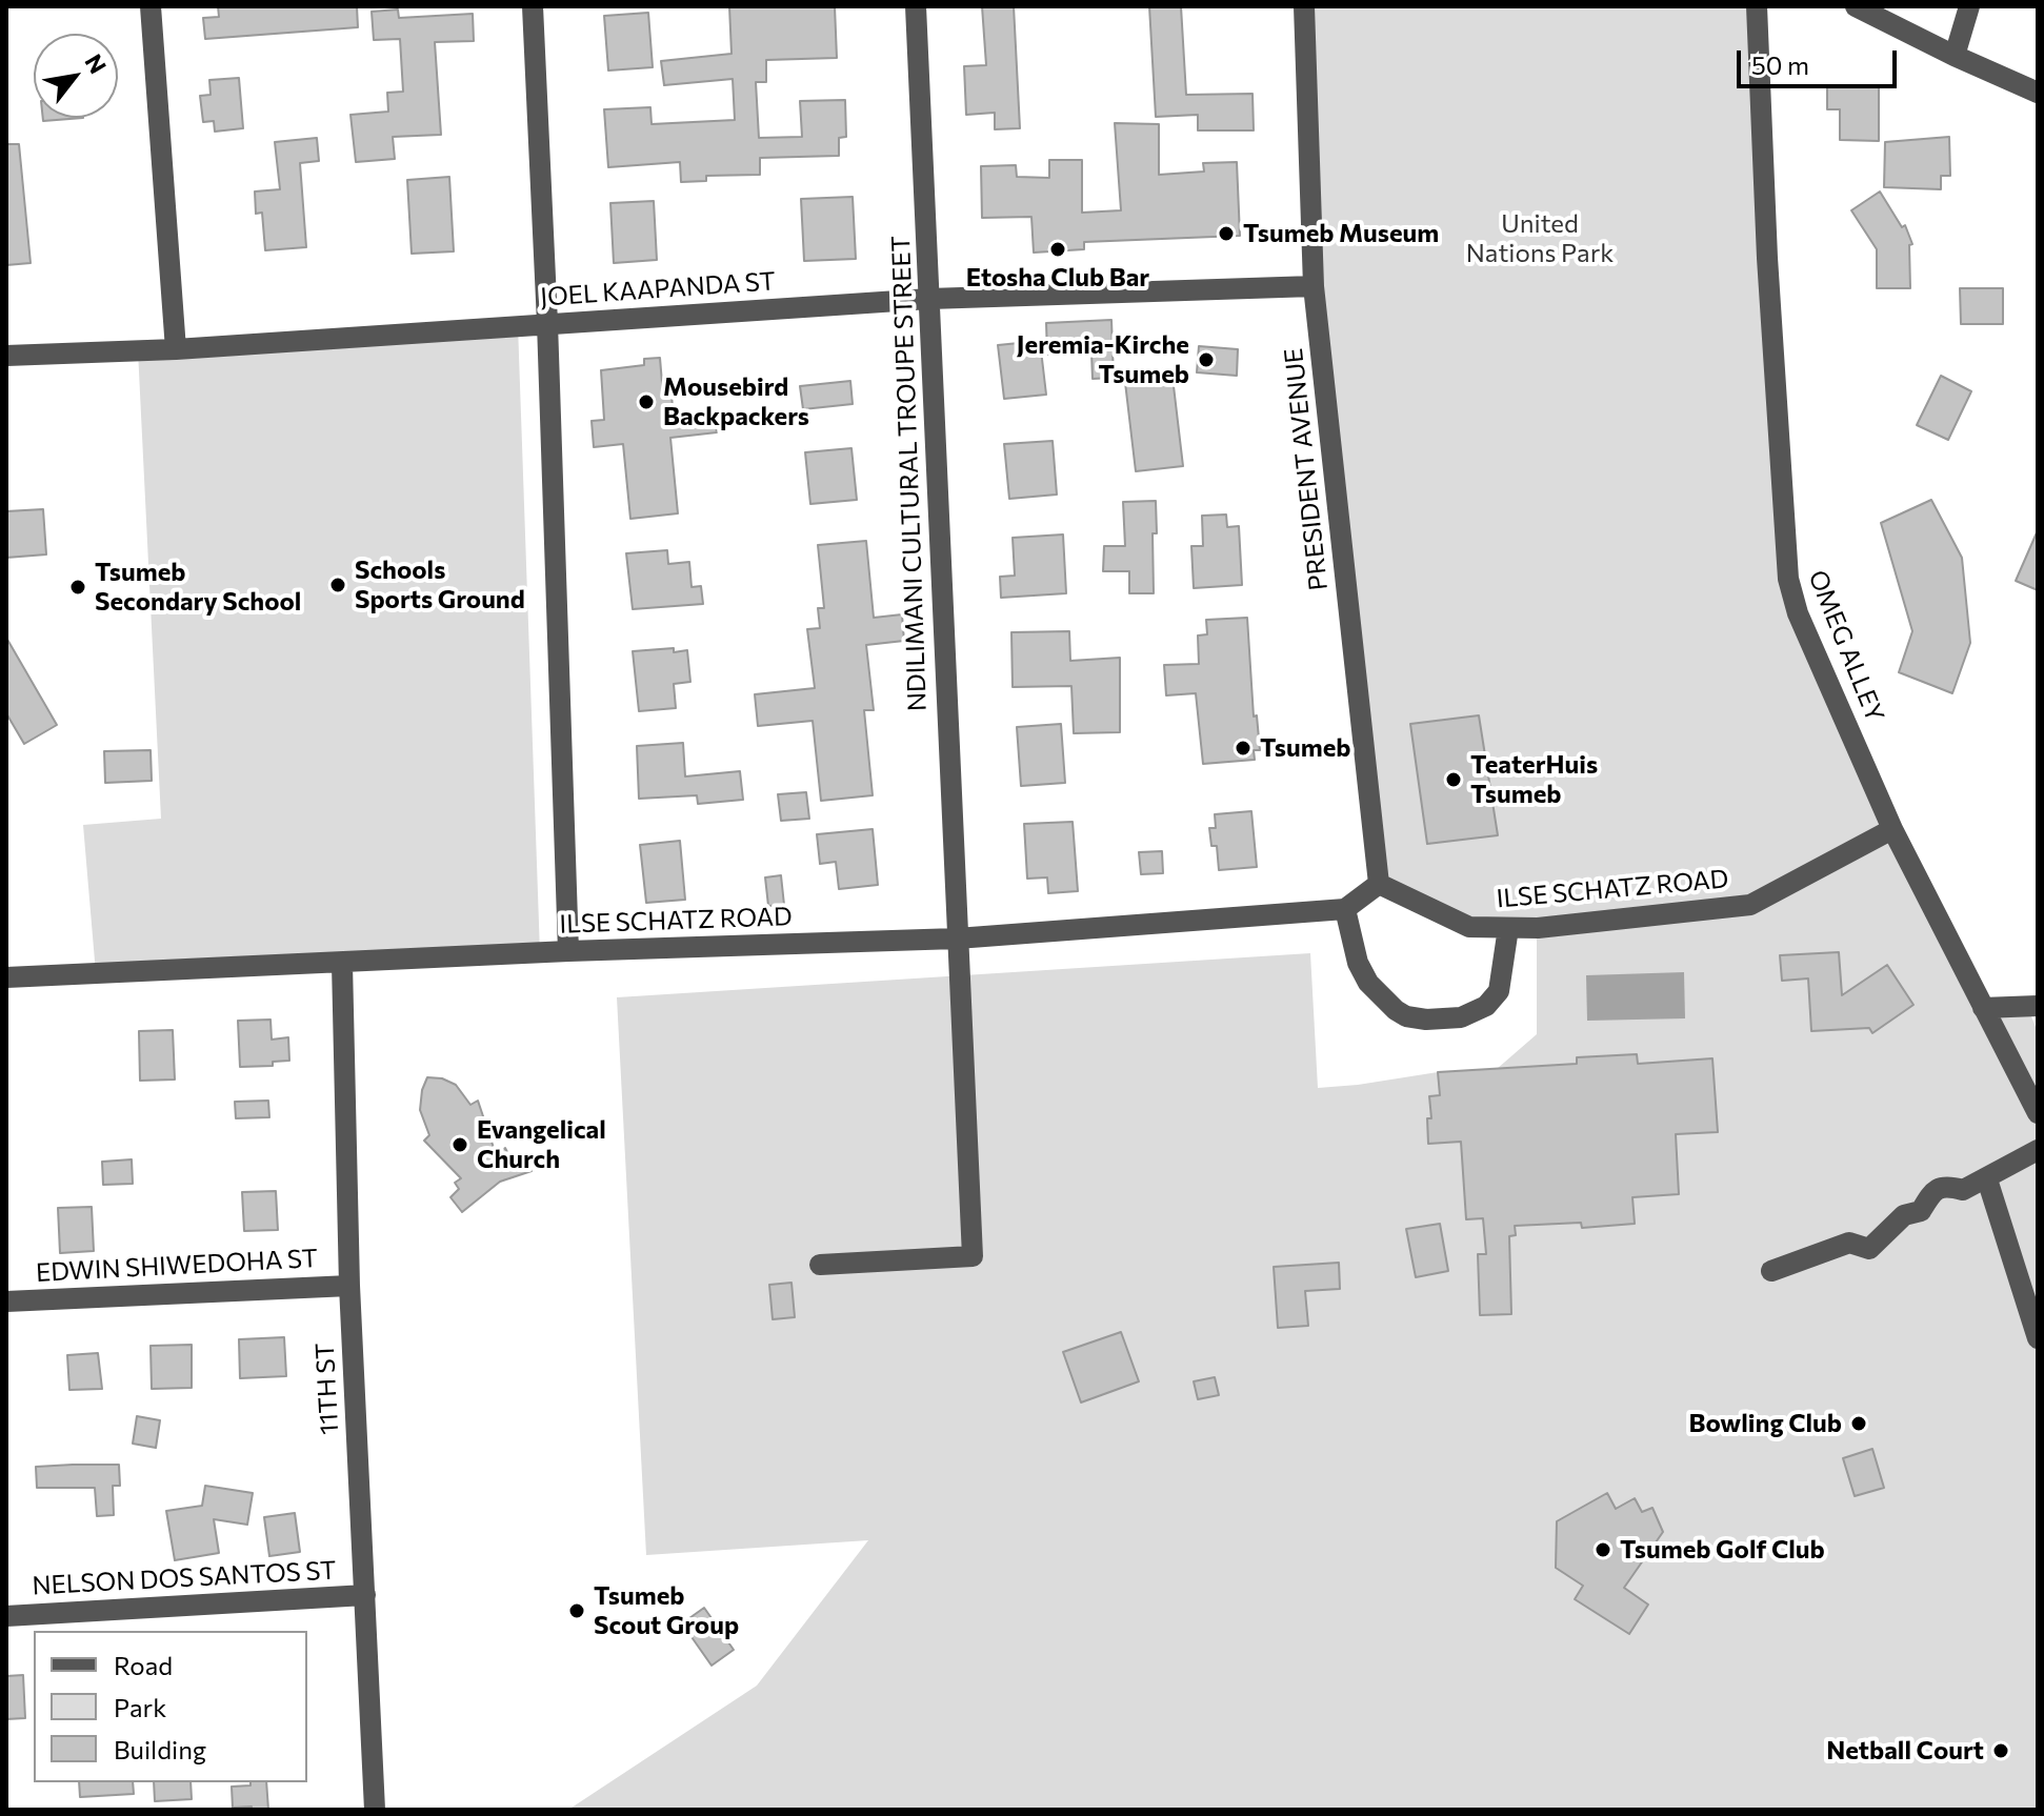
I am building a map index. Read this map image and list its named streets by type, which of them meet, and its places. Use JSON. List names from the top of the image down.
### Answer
{
  "streets": {
    "street": [
      "JOEL KAAPANDA ST",
      "PRESIDENT AVENUE",
      "NDILIMANI CULTURAL TROUPE STREET",
      "OMEG ALLEY",
      "ILSE SCHATZ ROAD",
      "EDWIN SHIWEDOHA ST",
      "11TH ST",
      "NELSON DOS SANTOS ST"
    ]
  },
  "crossings": [
    ["JOEL KAAPANDA ST", "PRESIDENT AVENUE"],
    ["JOEL KAAPANDA ST", "NDILIMANI CULTURAL TROUPE STREET"],
    ["PRESIDENT AVENUE", "ILSE SCHATZ ROAD"],
    ["NDILIMANI CULTURAL TROUPE STREET", "ILSE SCHATZ ROAD"],
    ["OMEG ALLEY", "ILSE SCHATZ ROAD"],
    ["ILSE SCHATZ ROAD", "11TH ST"],
    ["EDWIN SHIWEDOHA ST", "11TH ST"],
    ["11TH ST", "NELSON DOS SANTOS ST"]
  ],
  "parks": ["United Nations Park"],
  "places": [
    "Tsumeb Museum",
    "Etosha Club Bar",
    "Jeremia-Kirche Tsumeb",
    "Mousebird Backpackers",
    "Schools Sports Ground",
    "Tsumeb Secondary School",
    "Tsumeb",
    "TeaterHuis Tsumeb",
    "Evangelical Church",
    "Bowling Club",
    "Tsumeb Golf Club",
    "Tsumeb Scout Group",
    "Netball Court"
  ],
  "legend": ["Road", "Park", "Building"],
  "scale_bar": "50 m",
  "north": "top right"
}
